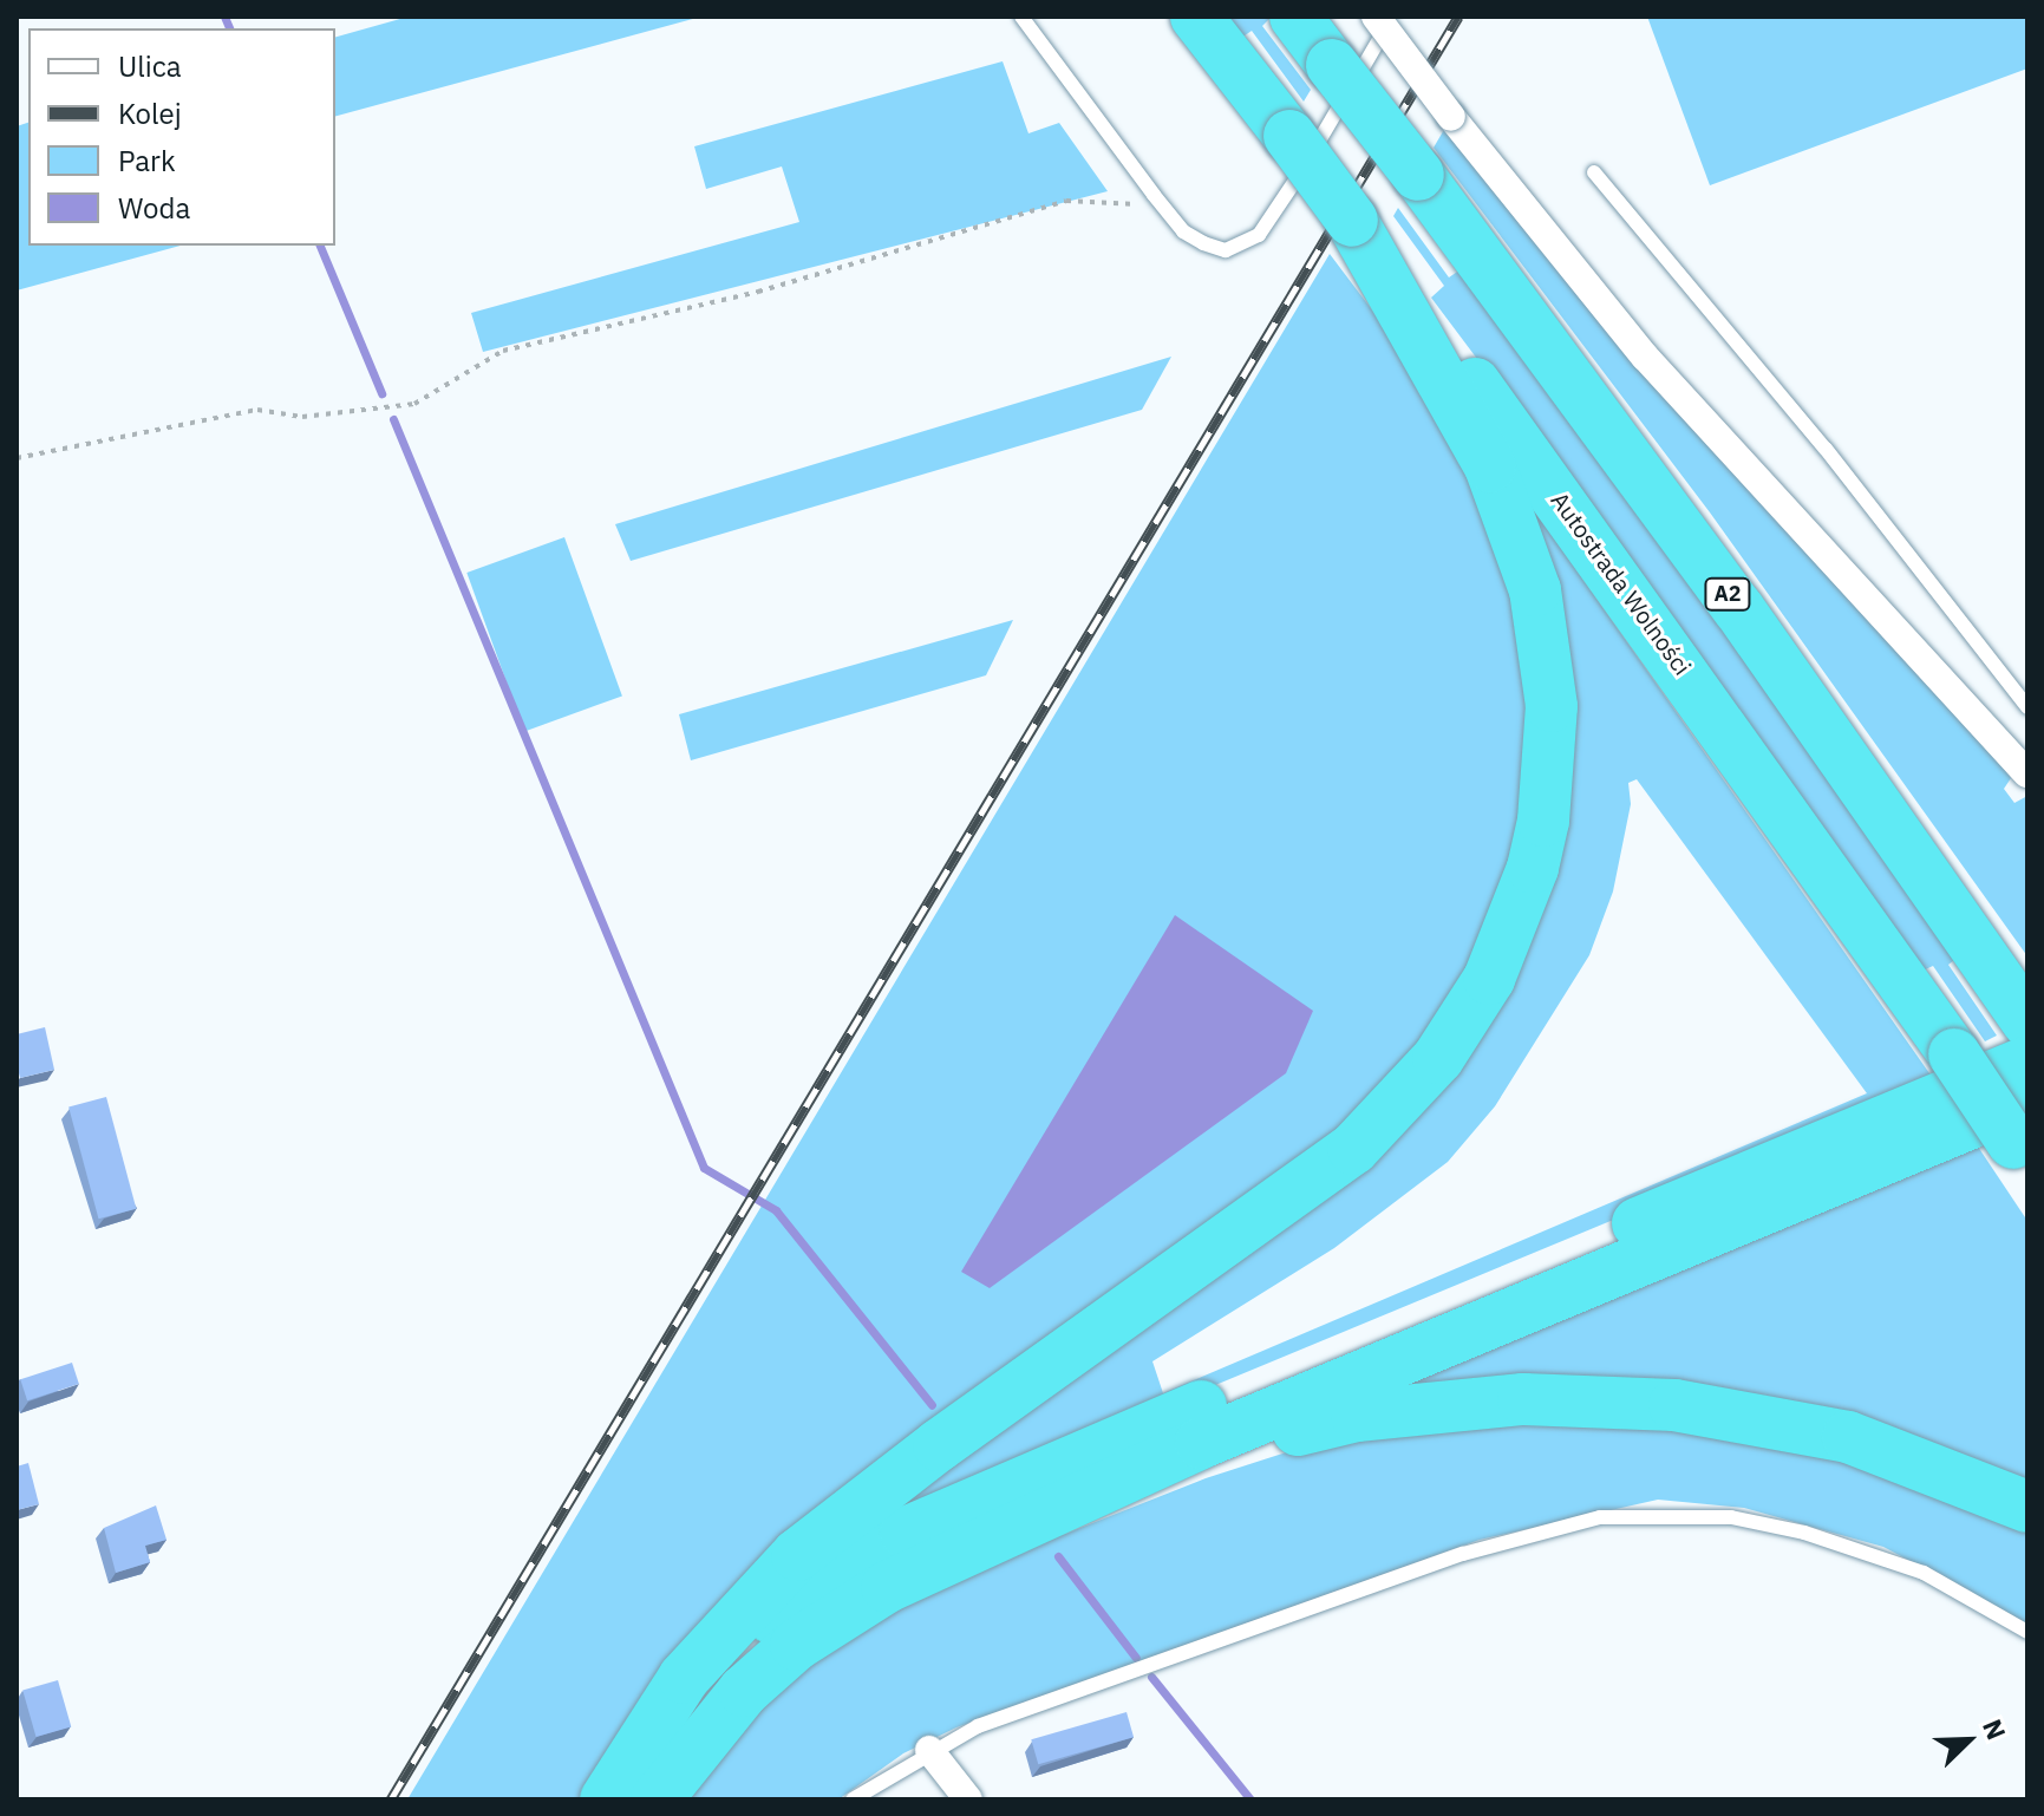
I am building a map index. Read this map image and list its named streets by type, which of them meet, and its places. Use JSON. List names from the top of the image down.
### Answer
{
  "streets": {
    "highway": ["Autostrada Wolności", "A2"]
  },
  "legend": [
    "Ulica",
    "Kolej",
    "Park",
    "Woda"
  ],
  "north": "top right"
}
